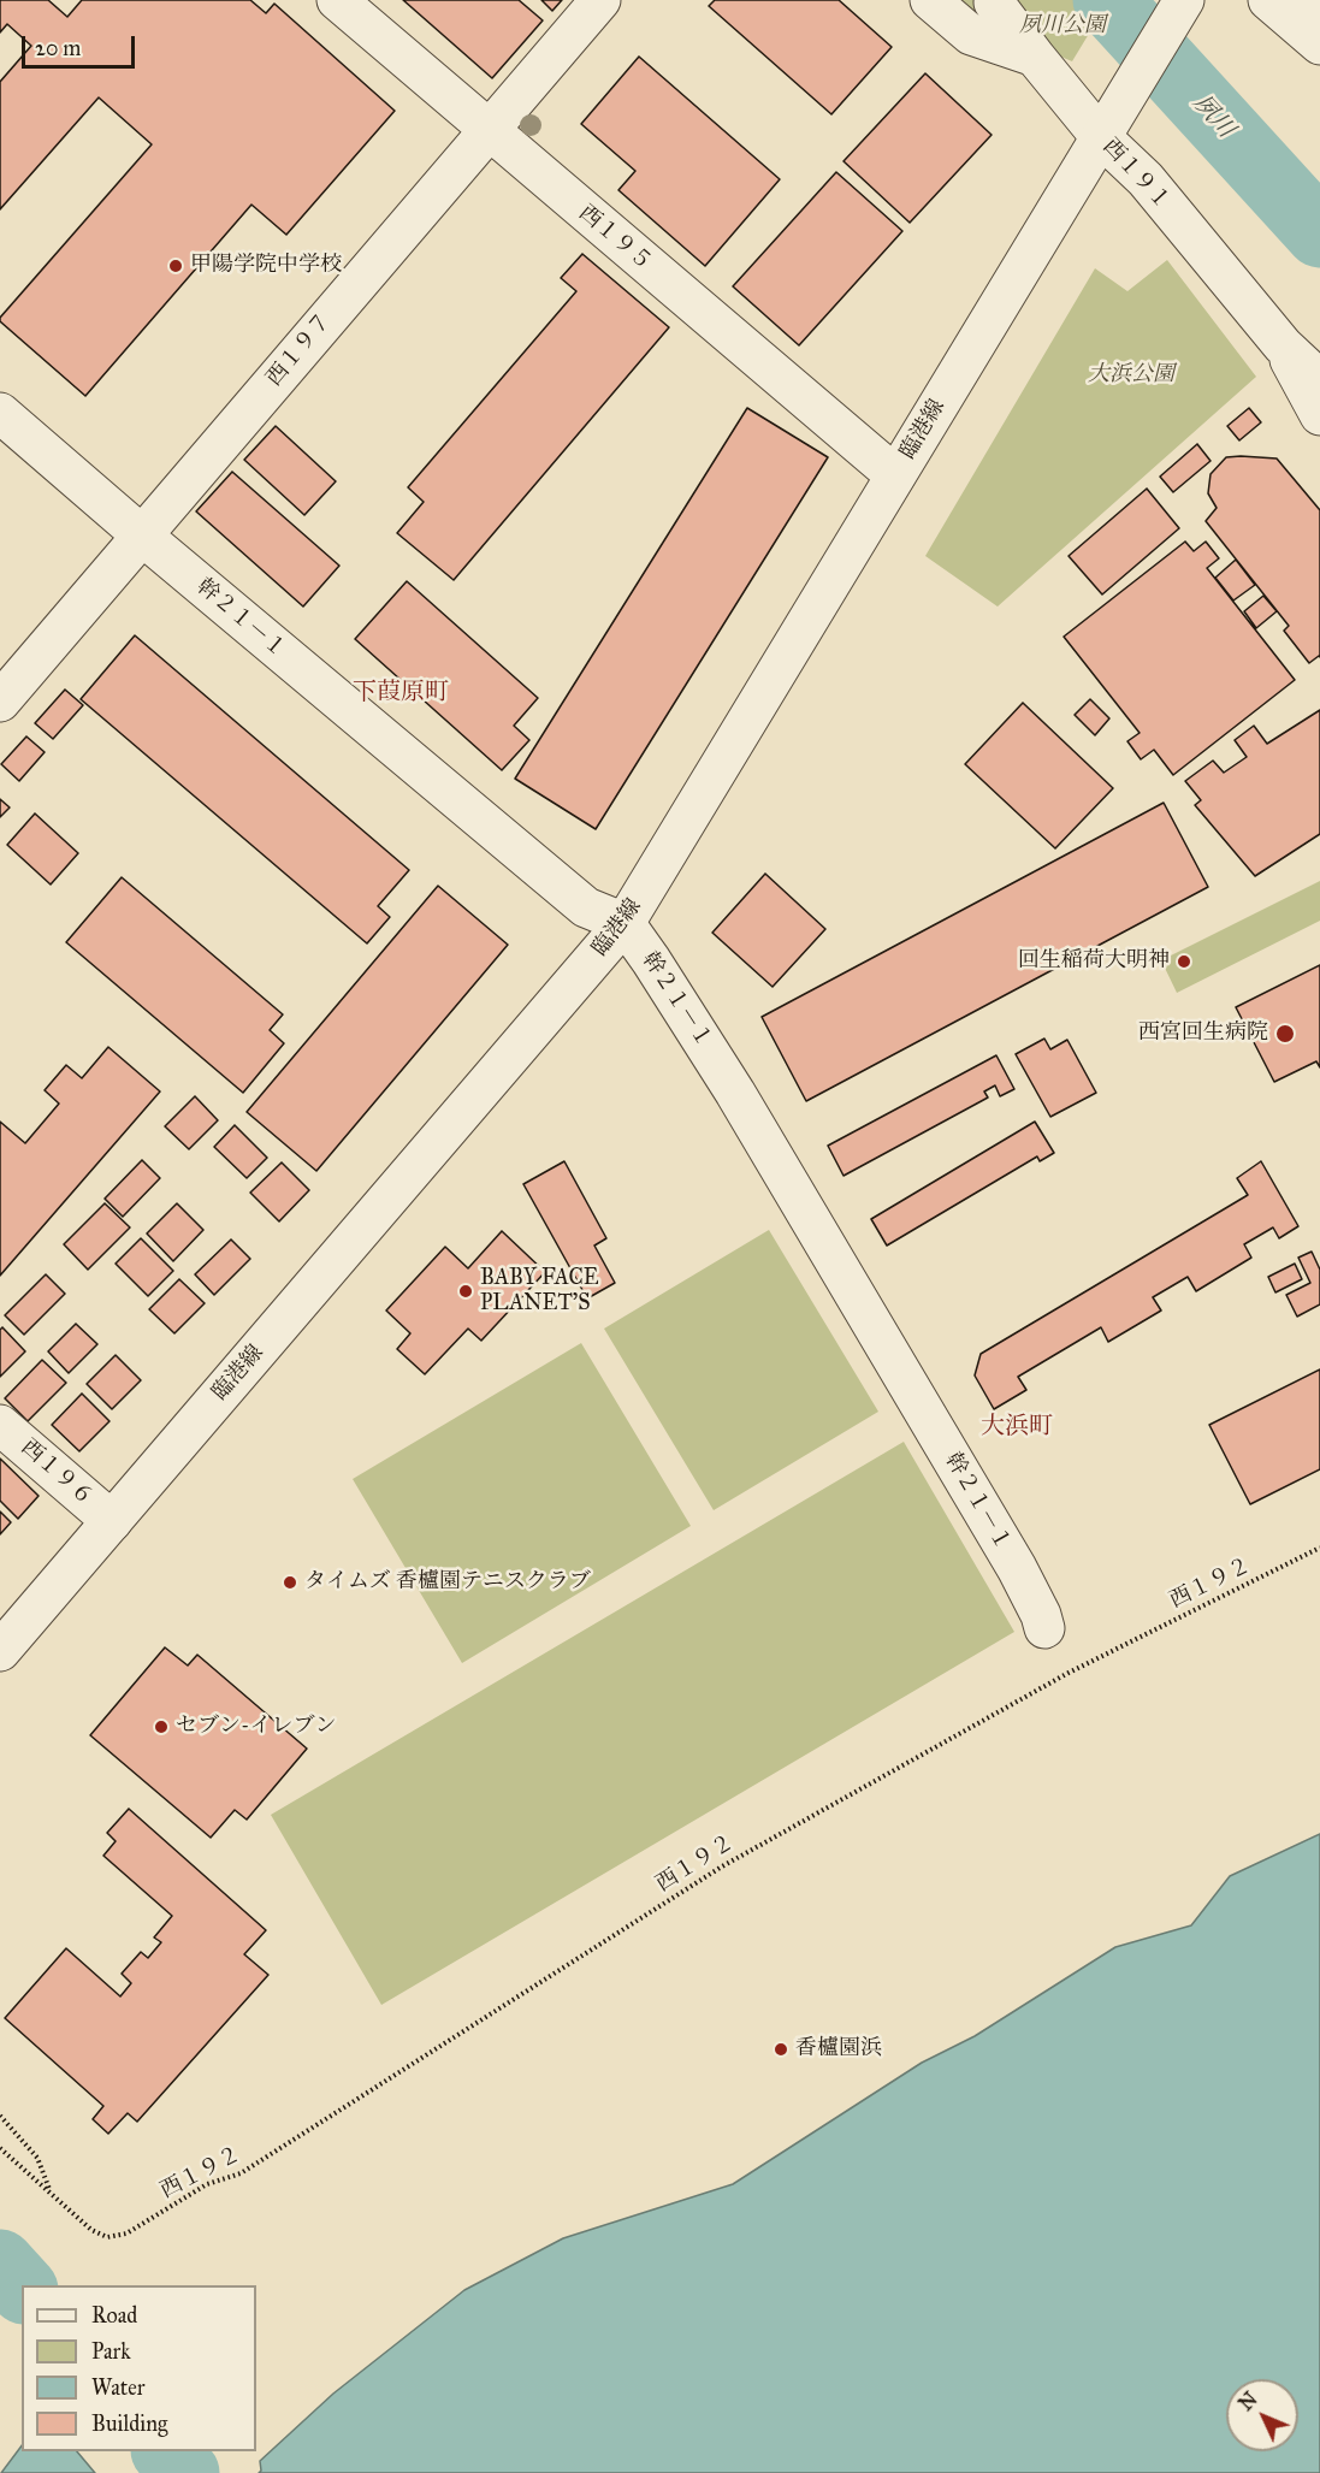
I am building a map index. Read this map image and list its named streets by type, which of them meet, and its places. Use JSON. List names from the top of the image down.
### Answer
{
  "streets": {
    "street": [
      "西１９１",
      "西１９５",
      "西１９７",
      "臨港線",
      "幹２１－１",
      "西１９６"
    ],
    "path": ["西１９２"]
  },
  "crossings": [
    ["西１９１", "臨港線"],
    ["西１９５", "西１９７"],
    ["西１９５", "臨港線"],
    ["西１９７", "幹２１－１"],
    ["臨港線", "幹２１－１"],
    ["臨港線", "西１９６"]
  ],
  "districts": ["下葭原町", "大浜町"],
  "water": ["夙川"],
  "parks": ["夙川公園", "大浜公園"],
  "places": [
    "甲陽学院中学校",
    "回生稲荷大明神",
    "西宮回生病院",
    "BABY FACE PLANET'S",
    "タイムズ 香櫨園テニスクラブ",
    "セブン-イレブン",
    "香櫨園浜"
  ],
  "legend": [
    "Road",
    "Park",
    "Water",
    "Building"
  ],
  "scale_bar": "20 m",
  "north": "top left"
}
